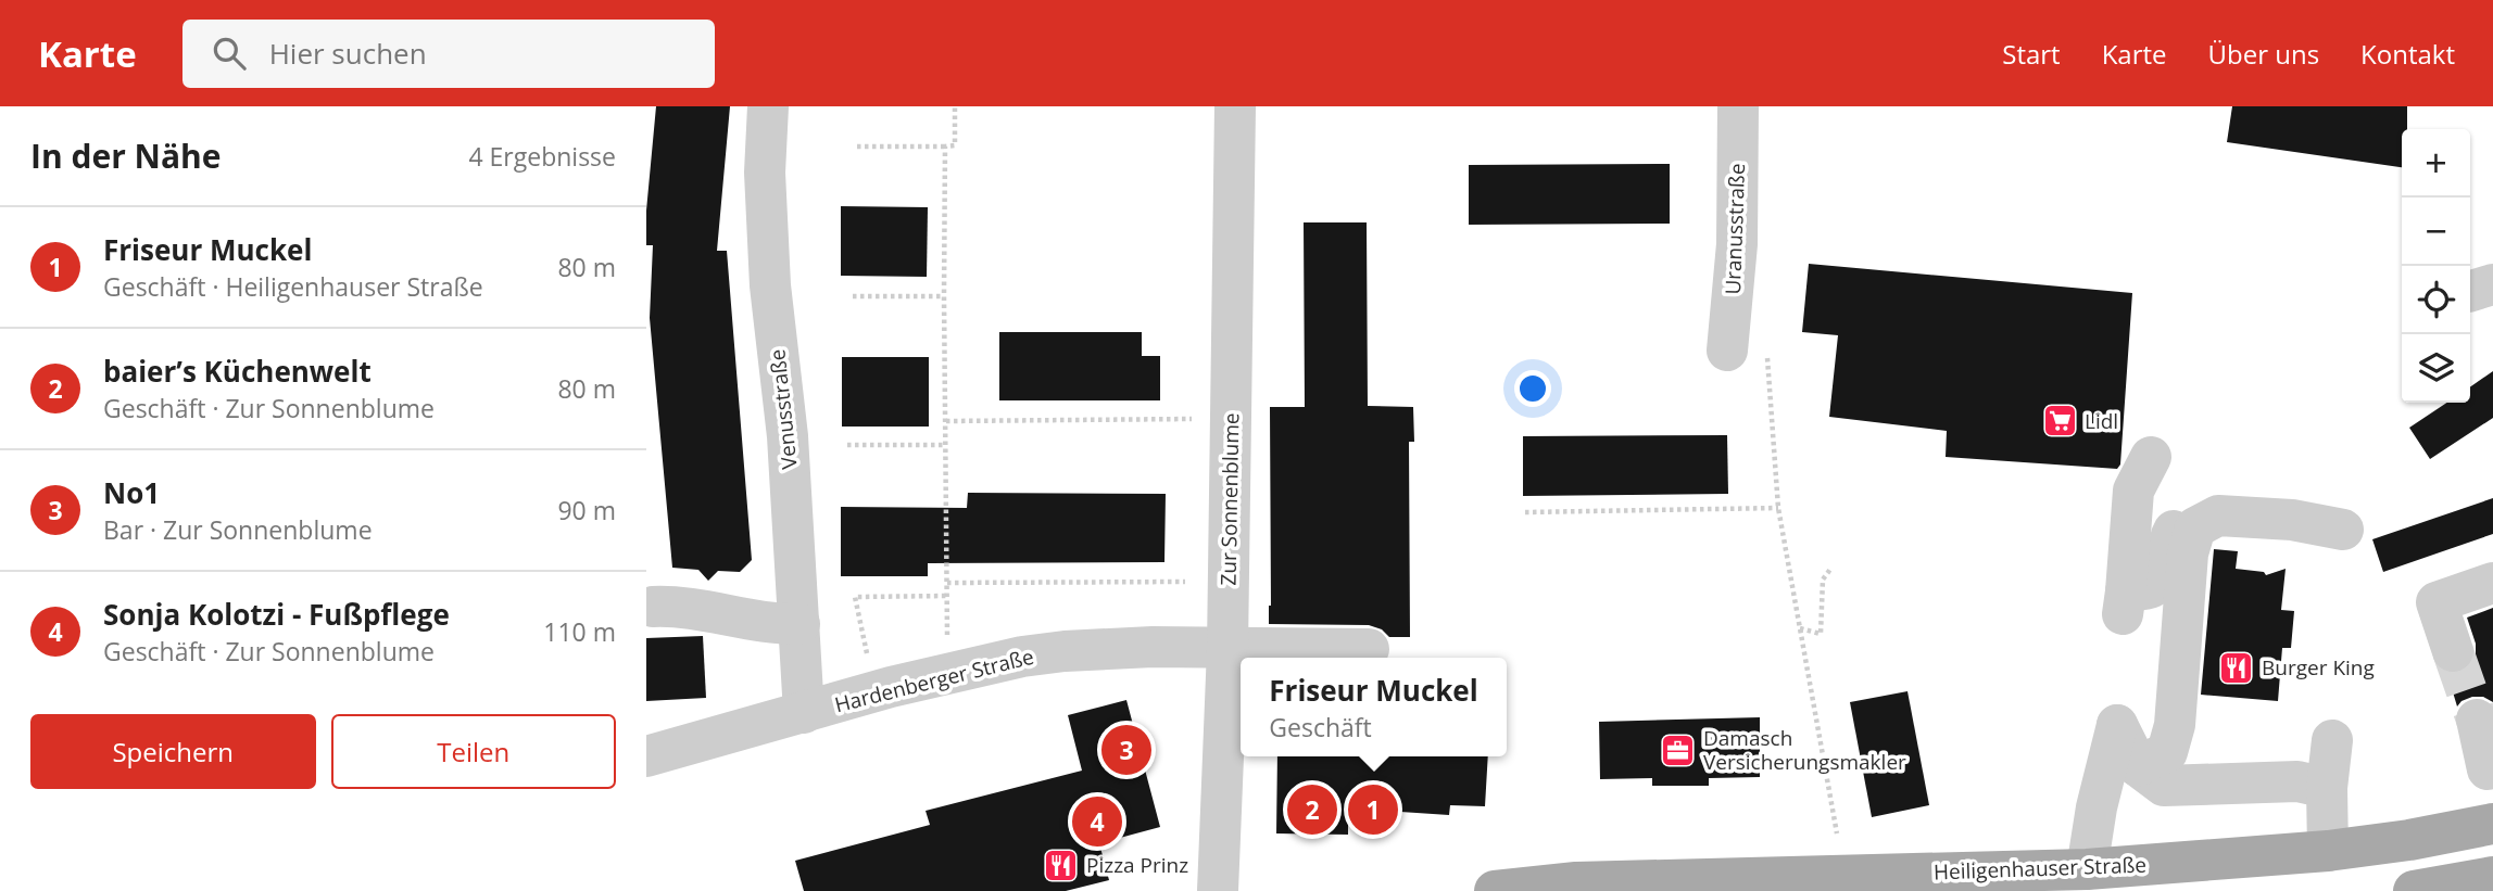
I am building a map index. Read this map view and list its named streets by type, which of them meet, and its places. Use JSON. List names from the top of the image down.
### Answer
{
  "streets": {
    "main road": ["Heiligenhauser Straße"],
    "street": [
      "Uranusstraße",
      "Venusstraße",
      "Zur Sonnenblume",
      "Hardenberger Straße"
    ]
  },
  "crossings": [
    ["Venusstraße", "Hardenberger Straße"],
    ["Zur Sonnenblume", "Hardenberger Straße"]
  ],
  "places": {
    "supermarket": ["Lidl"],
    "restaurant": ["Burger King", "Pizza Prinz"],
    "office": ["Damasch Versicherungsmakler"]
  },
  "page": {
    "header": "Karte",
    "search": "Hier suchen",
    "nav": [
      "Start",
      "Karte",
      "Über uns",
      "Kontakt"
    ],
    "heading": ["In der Nähe", "4 Ergebnisse"],
    "map_buttons": ["+", "−"],
    "list": [
      {
        "mark": "1",
        "name": "Friseur Muckel",
        "note": "Geschäft · Heiligenhauser Straße",
        "value": "80 m"
      },
      {
        "mark": "2",
        "name": "baier’s Küchenwelt",
        "note": "Geschäft · Zur Sonnenblume",
        "value": "80 m"
      },
      {
        "mark": "3",
        "name": "No1",
        "note": "Bar · Zur Sonnenblume",
        "value": "90 m"
      },
      {
        "mark": "4",
        "name": "Sonja Kolotzi - Fußpflege",
        "note": "Geschäft · Zur Sonnenblume",
        "value": "110 m"
      }
    ],
    "popup": ["Friseur Muckel", "Geschäft"],
    "buttons": ["Speichern", "Teilen"],
    "pins": [
      "3",
      "1",
      "2",
      "4"
    ]
  }
}
